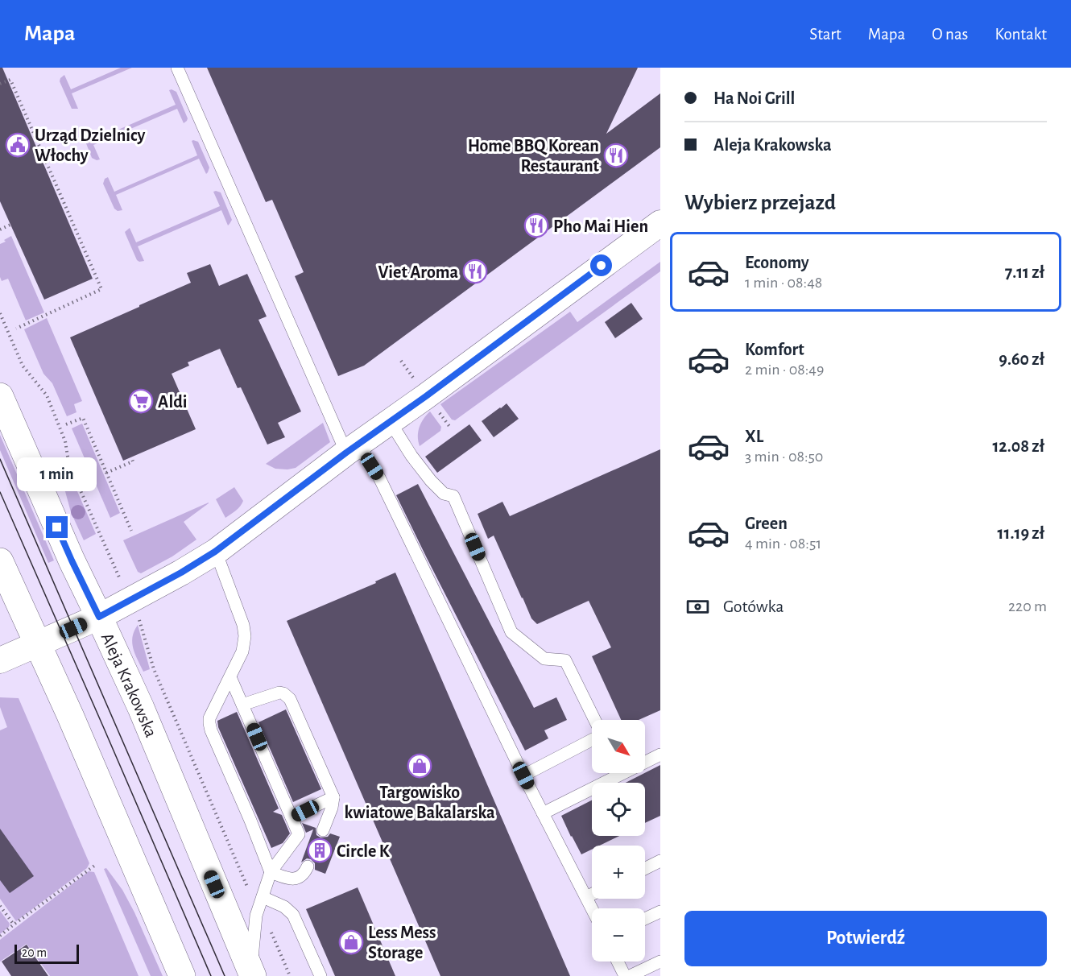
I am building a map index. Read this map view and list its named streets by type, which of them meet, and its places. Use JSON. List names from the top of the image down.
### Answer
{
  "streets": {
    "main road": ["Aleja Krakowska"]
  },
  "places": {
    "public building": ["Urząd Dzielnicy Włochy"],
    "restaurant": ["Home BBQ Korean Restaurant", "Pho Mai Hien", "Viet Aroma"],
    "supermarket": ["Aldi"],
    "shop": ["Targowisko kwiatowe Bakalarska", "Less Mess Storage"],
    "building": ["Circle K"]
  },
  "scale_bar": "20 m",
  "north": "bottom right",
  "page": {
    "header": "Mapa",
    "nav": [
      "Start",
      "Mapa",
      "O nas",
      "Kontakt"
    ],
    "banner": ["Ha Noi Grill", "Aleja Krakowska"],
    "heading": "Wybierz przejazd",
    "list": [
      {
        "name": "Economy",
        "note": "1 min · 08:48",
        "value": "7.11 zł"
      },
      {
        "name": "Komfort",
        "note": "2 min · 08:49",
        "value": "9.60 zł"
      },
      {
        "name": "XL",
        "note": "3 min · 08:50",
        "value": "12.08 zł"
      },
      {
        "name": "Green",
        "note": "4 min · 08:51",
        "value": "11.19 zł"
      }
    ],
    "bubble": "1 min",
    "pay": ["Gotówka", "220 m"],
    "map_buttons": ["+", "−"],
    "buttons": "Potwierdź",
    "scale": "20 m"
  }
}
